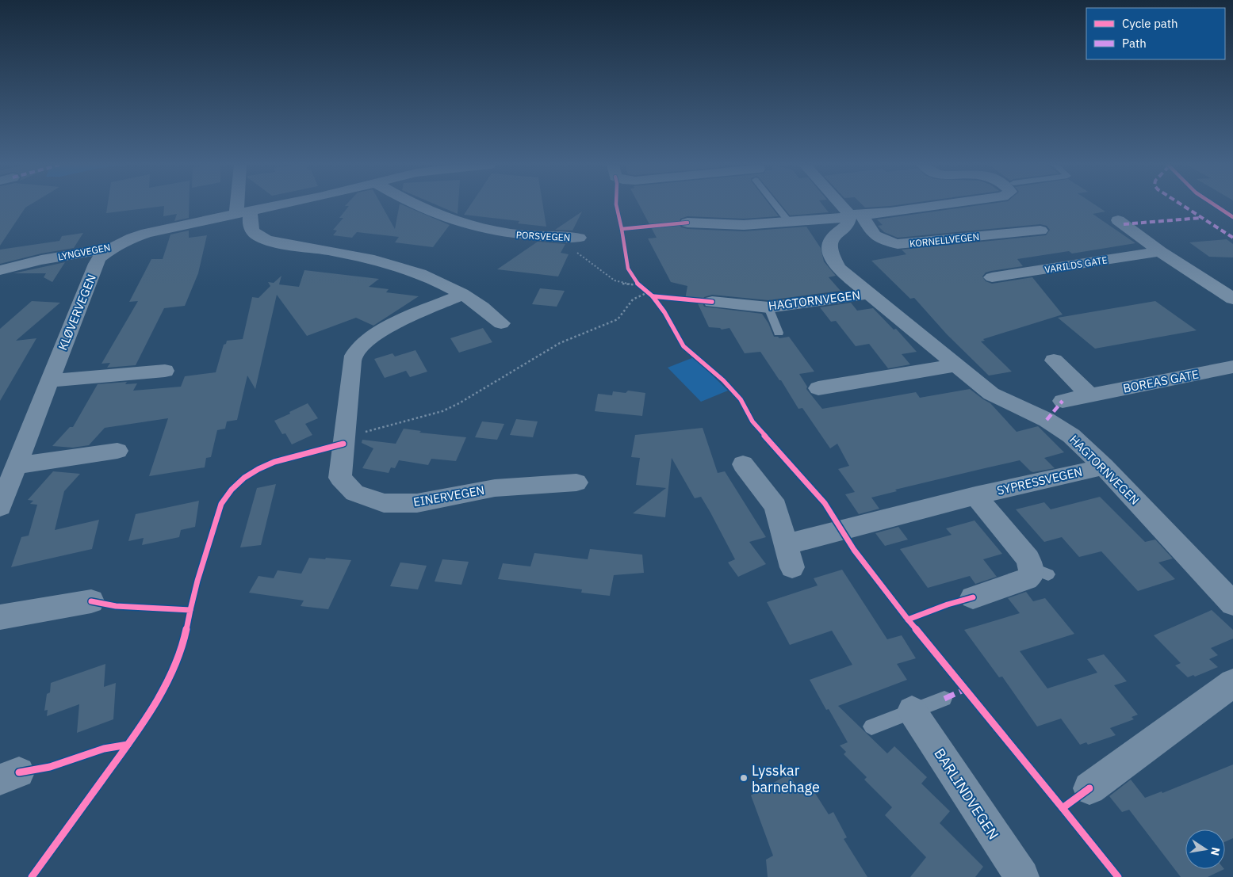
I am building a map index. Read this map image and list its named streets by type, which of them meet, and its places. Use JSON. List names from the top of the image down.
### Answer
{
  "streets": {
    "street": [
      "PORSVEGEN",
      "KORNELLVEGEN",
      "LYNGVEGEN",
      "VARILDS GATE",
      "HAGTORNVEGEN",
      "KLØVERVEGEN",
      "BOREAS GATE",
      "SYPRESSVEGEN",
      "EINERVEGEN",
      "BARLINDVEGEN"
    ]
  },
  "crossings": [
    ["KORNELLVEGEN", "HAGTORNVEGEN"],
    ["LYNGVEGEN", "KLØVERVEGEN"],
    ["HAGTORNVEGEN", "SYPRESSVEGEN"]
  ],
  "places": ["Lysskar barnehage"],
  "legend": ["Cycle path", "Path"],
  "north": "right"
}
